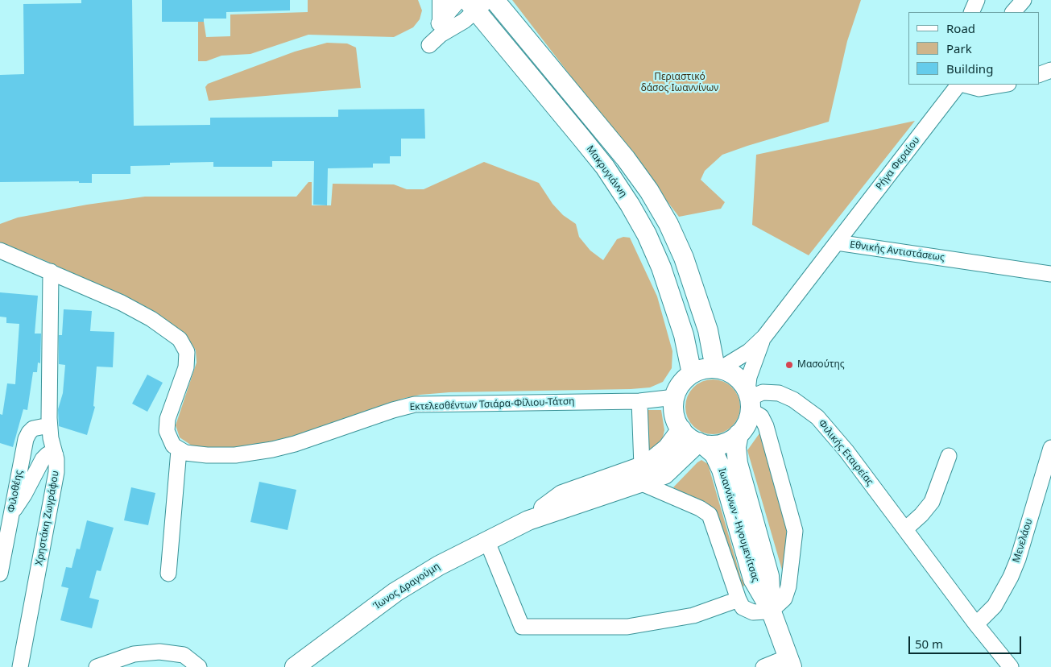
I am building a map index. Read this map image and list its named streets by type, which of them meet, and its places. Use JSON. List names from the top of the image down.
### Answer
{
  "streets": {
    "main road": ["Μακρυγιάννη", "Ιωαννίνων - Ηγουμενίτσας", "Ίωνος Δραγούμη"],
    "street": [
      "Ρήγα Φεραίου",
      "Εθνικής Αντιστάσεως",
      "Εκτελεσθέντων Τσιάρα-Φίλιου-Τάτση",
      "Φιλικής Εταιρείας",
      "Φιλοθέης",
      "Χρηστάκη Ζωγράφου",
      "Μενελάου"
    ]
  },
  "crossings": [
    ["Ρήγα Φεραίου", "Εθνικής Αντιστάσεως"],
    ["Μακρυγιάννη", "Εκτελεσθέντων Τσιάρα-Φίλιου-Τάτση"],
    ["Μακρυγιάννη", "Φιλικής Εταιρείας"],
    ["Μακρυγιάννη", "Ιωαννίνων - Ηγουμενίτσας"],
    ["Εκτελεσθέντων Τσιάρα-Φίλιου-Τάτση", "Φιλικής Εταιρείας"],
    ["Εκτελεσθέντων Τσιάρα-Φίλιου-Τάτση", "Ιωαννίνων - Ηγουμενίτσας"],
    ["Φιλικής Εταιρείας", "Ιωαννίνων - Ηγουμενίτσας"],
    ["Φιλικής Εταιρείας", "Μενελάου"],
    ["Φιλοθέης", "Χρηστάκη Ζωγράφου"]
  ],
  "parks": ["Περιαστικό δάσος Ιωαννίνων"],
  "places": ["Μασούτης"],
  "legend": ["Road", "Park", "Building"],
  "scale_bar": "50 m"
}
